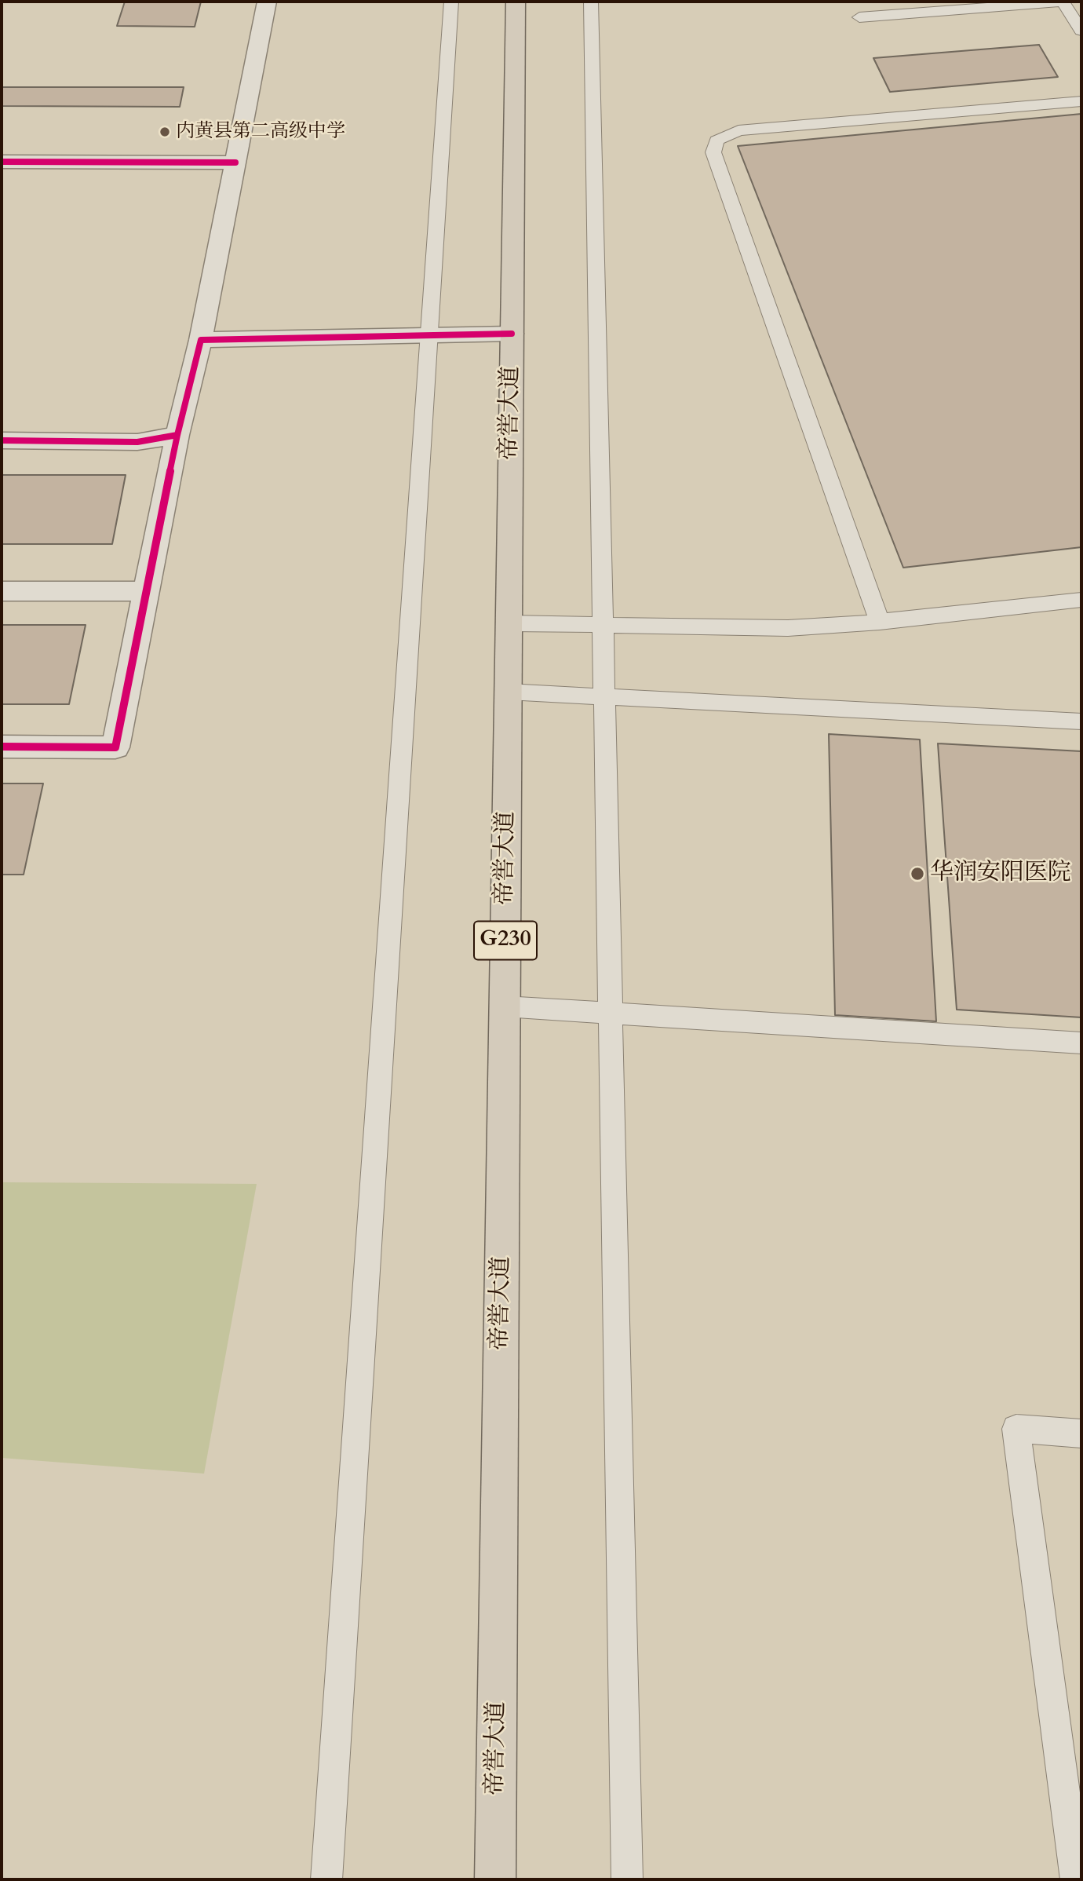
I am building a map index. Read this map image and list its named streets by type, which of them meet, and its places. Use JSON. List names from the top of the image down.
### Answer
{
  "streets": {
    "highway": ["帝喾大道", "G230"]
  },
  "places": ["内黄县第二高级中学", "华润安阳医院"]
}
